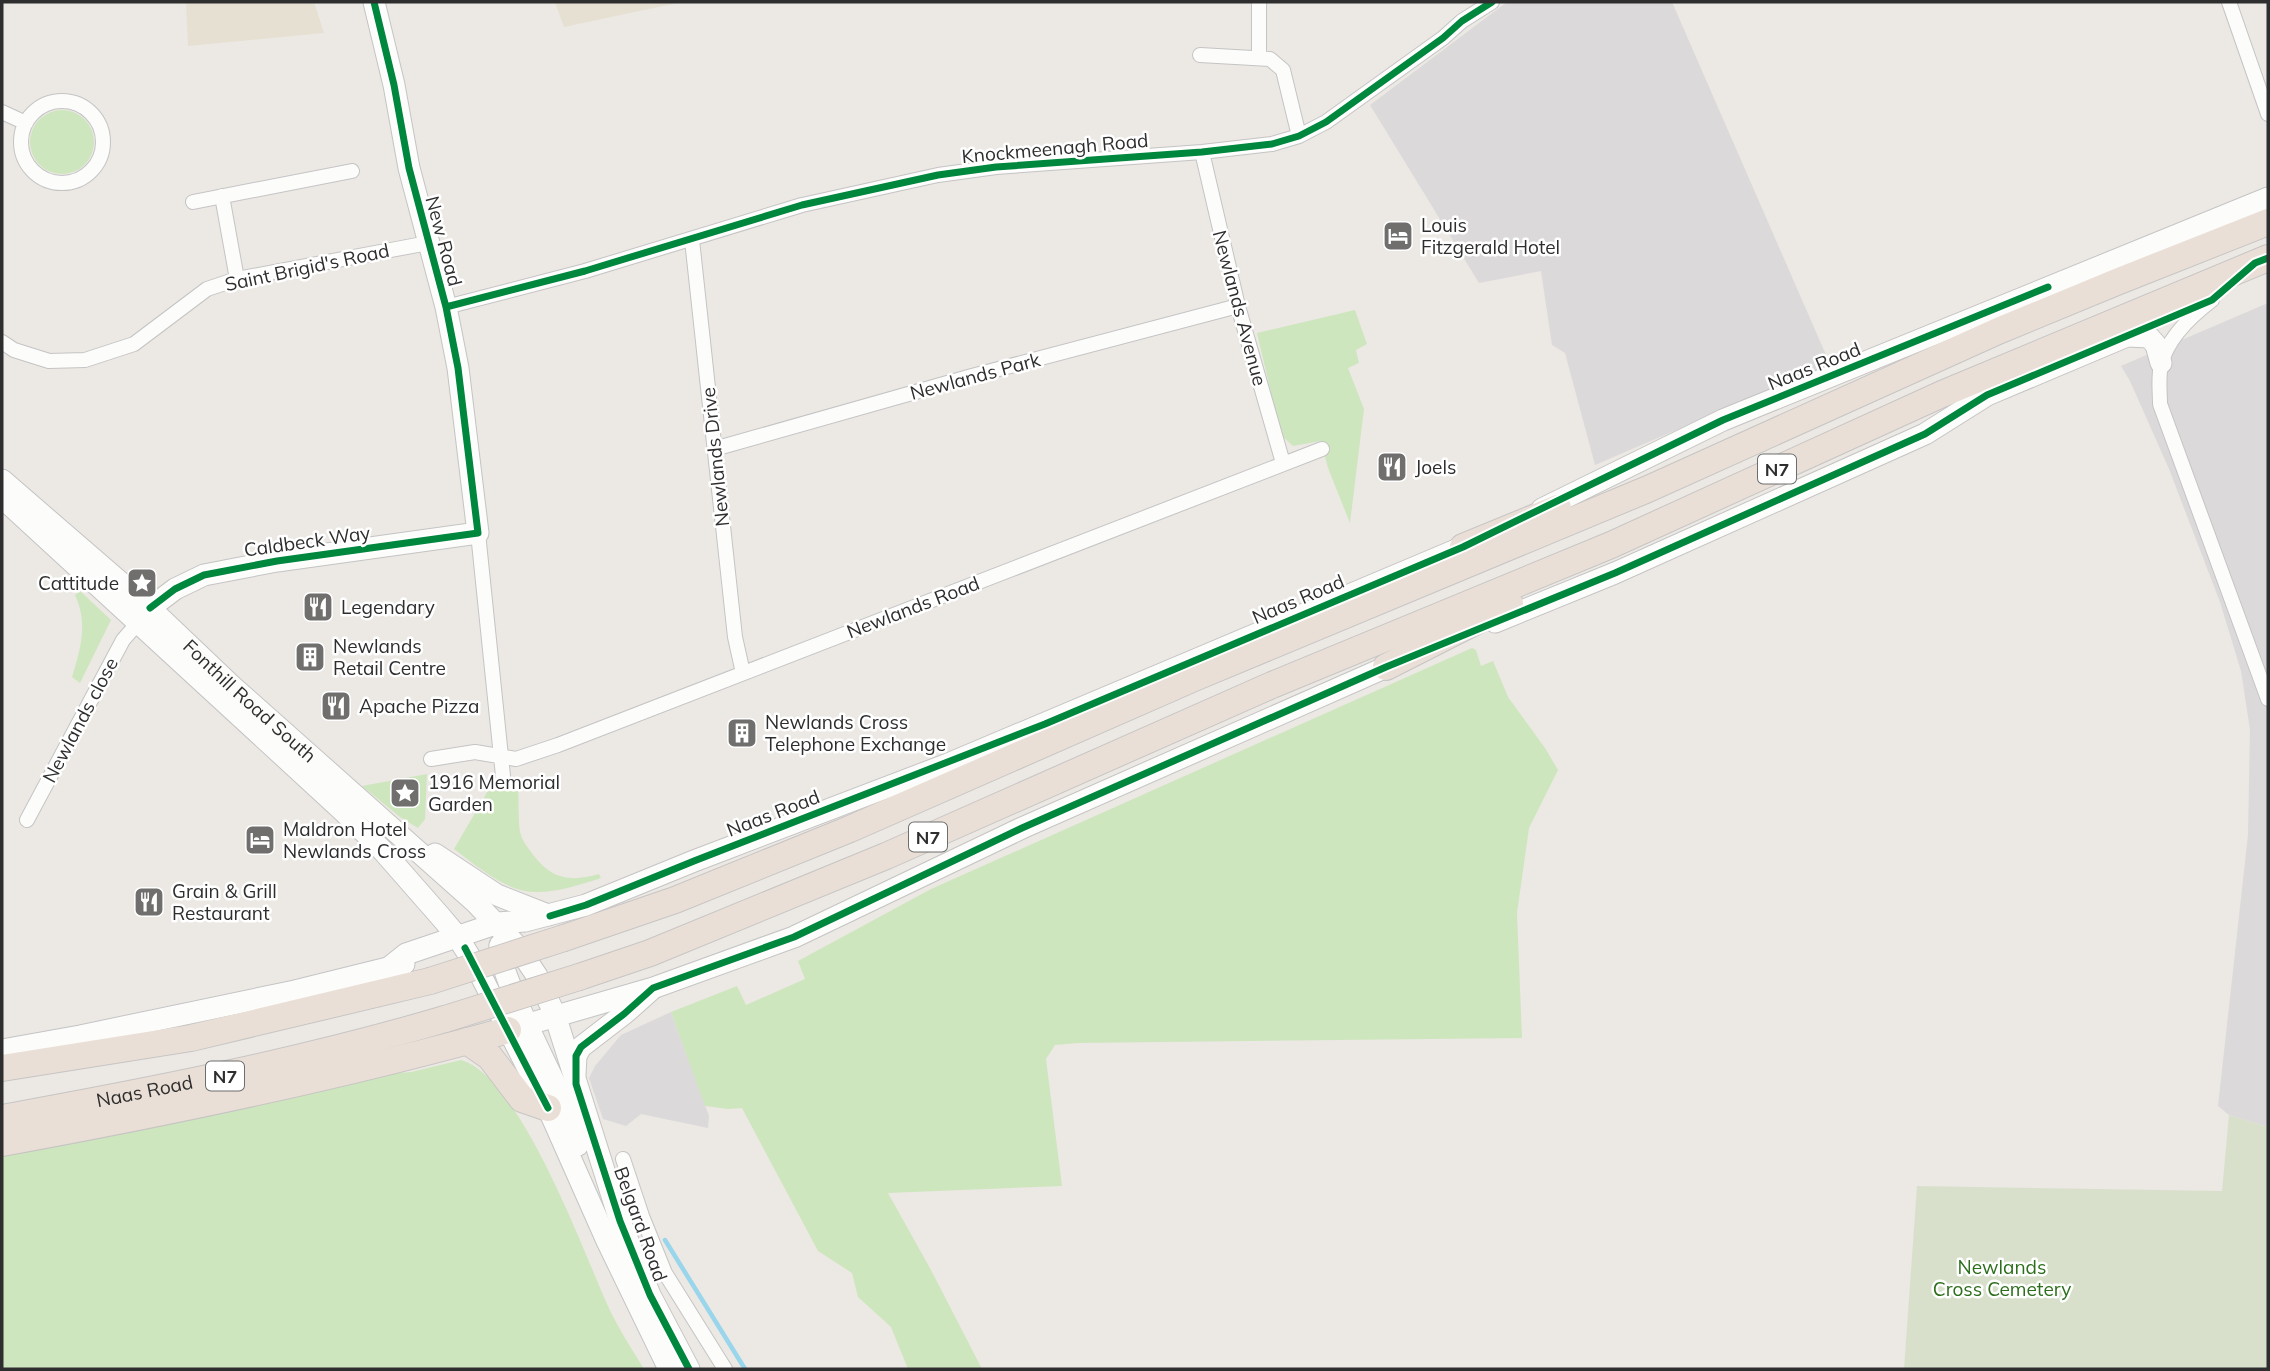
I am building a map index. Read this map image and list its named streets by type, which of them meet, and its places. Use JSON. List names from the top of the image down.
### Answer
{
  "streets": {
    "highway": ["Naas Road", "N7"],
    "main road": [
      "New Road",
      "Caldbeck Way",
      "Fonthill Road South",
      "Belgard Road"
    ],
    "street": [
      "Knockmeenagh Road",
      "Saint Brigid's Road",
      "Newlands Avenue",
      "Newlands Park",
      "Newlands Drive",
      "Newlands Road",
      "Newlands close"
    ]
  },
  "crossings": [
    ["Knockmeenagh Road", "New Road"],
    ["Knockmeenagh Road", "Newlands Avenue"],
    ["Knockmeenagh Road", "Newlands Drive"],
    ["New Road", "Saint Brigid's Road"],
    ["New Road", "Caldbeck Way"],
    ["New Road", "Newlands Road"],
    ["Newlands Avenue", "Newlands Park"],
    ["Newlands Avenue", "Newlands Road"],
    ["Naas Road", "N7"],
    ["Naas Road", "Fonthill Road South"],
    ["Naas Road", "Belgard Road"],
    ["Newlands Park", "Newlands Drive"],
    ["Newlands Drive", "Newlands Road"],
    ["Caldbeck Way", "Fonthill Road South"],
    ["Caldbeck Way", "Newlands close"],
    ["Fonthill Road South", "Newlands close"],
    ["Fonthill Road South", "Belgard Road"]
  ],
  "parks": ["Newlands Cross Cemetery"],
  "places": {
    "hotel": ["Louis Fitzgerald Hotel", "Maldron Hotel Newlands Cross"],
    "restaurant": [
      "Joels",
      "Legendary",
      "Apache Pizza",
      "Grain & Grill Restaurant"
    ],
    "place": ["Cattitude", "1916 Memorial Garden"],
    "building": ["Newlands Retail Centre", "Newlands Cross Telephone Exchange"]
  }
}
